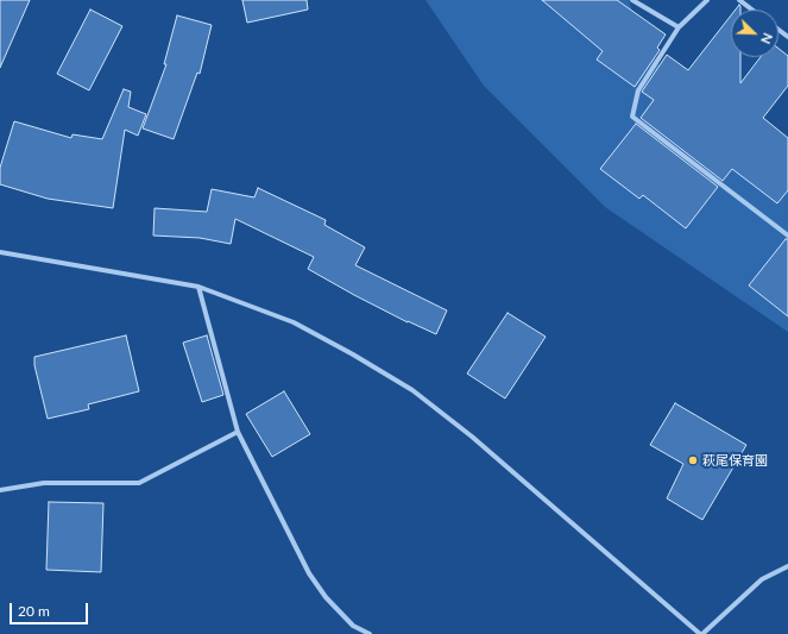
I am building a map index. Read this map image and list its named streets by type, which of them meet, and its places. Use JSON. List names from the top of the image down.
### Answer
{
  "places": ["萩尾保育園"],
  "scale_bar": "20 m",
  "north": "bottom right"
}
